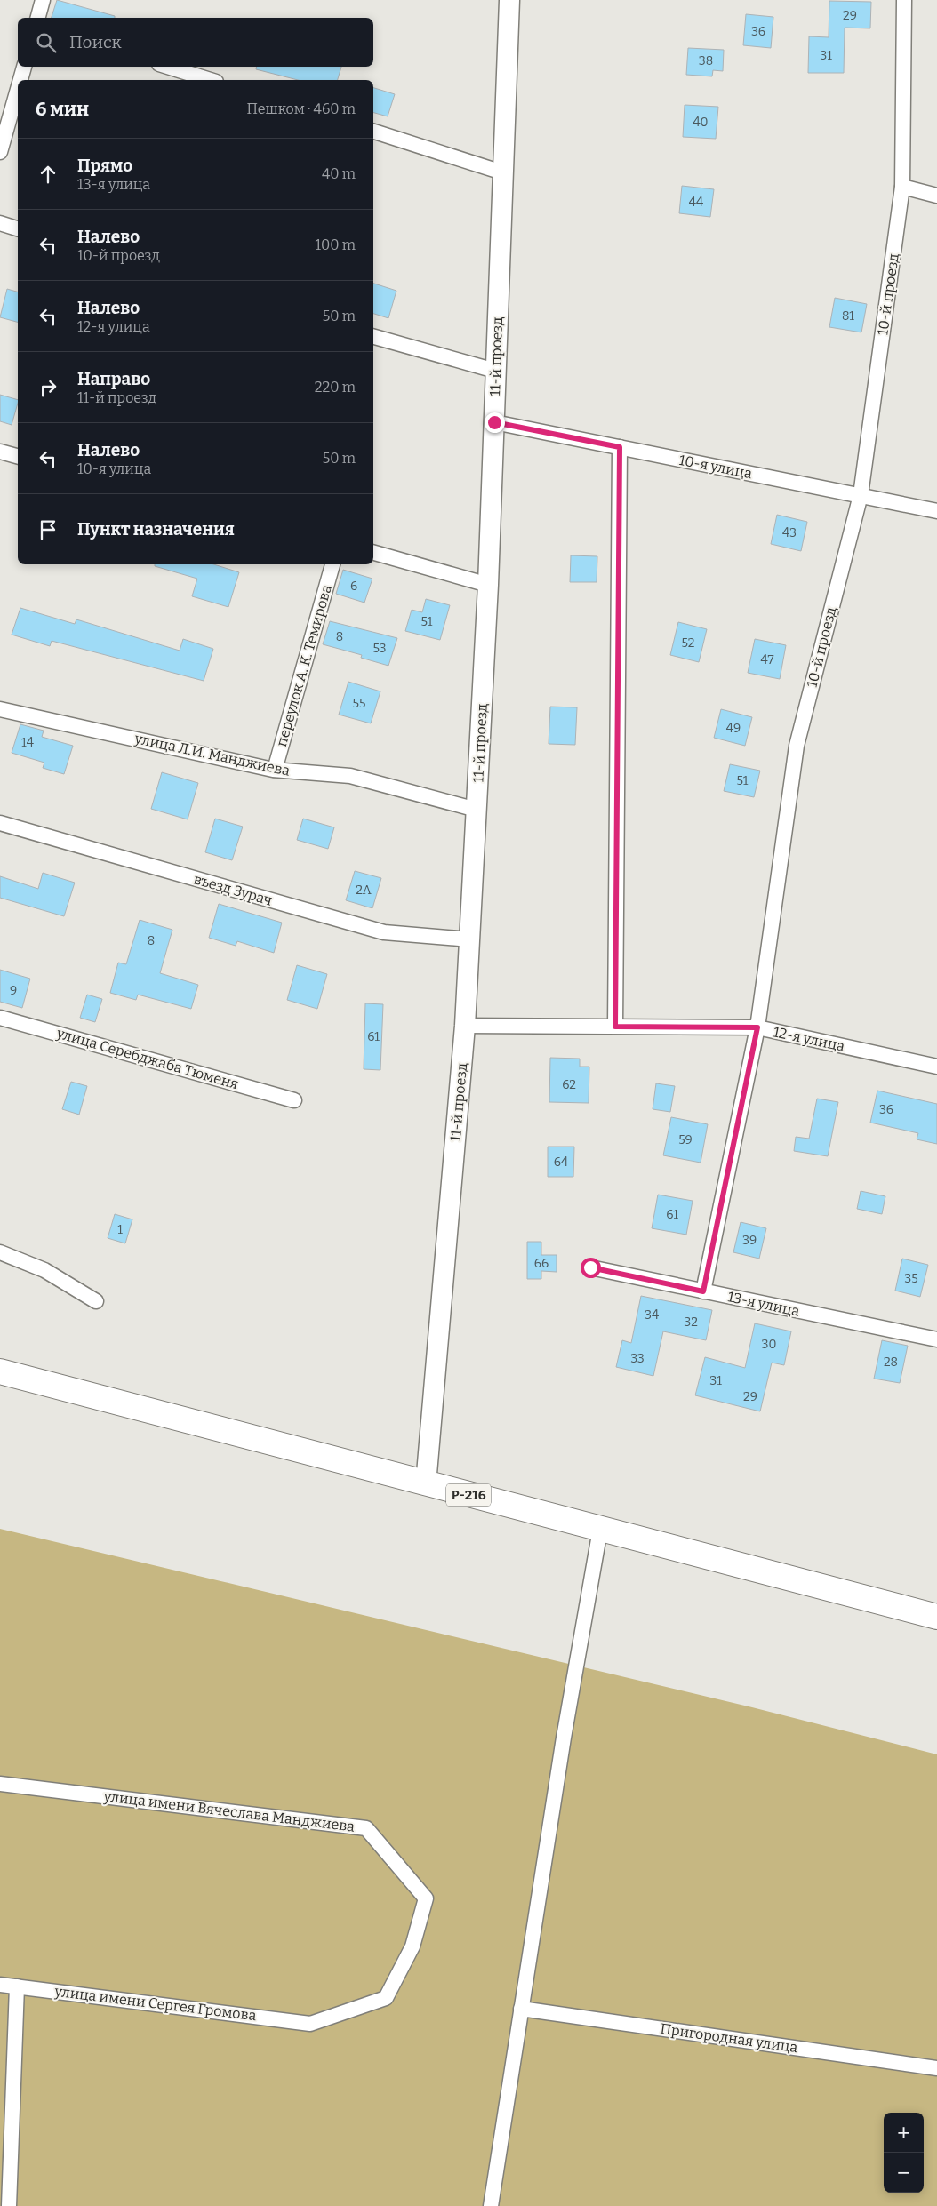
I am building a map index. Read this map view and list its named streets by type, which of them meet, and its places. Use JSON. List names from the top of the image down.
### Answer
{
  "streets": {
    "highway": ["Р-216"],
    "street": [
      "10-й проезд",
      "11-й проезд",
      "10-я улица",
      "переулок А. К. Темирова",
      "улица Л.И. Манджиева",
      "въезд Зурач",
      "12-я улица",
      "улица Серебджаба Тюменя",
      "13-я улица",
      "улица имени Вячеслава Манджиева",
      "улица имени Сергея Громова",
      "Пригородная улица"
    ]
  },
  "crossings": [
    ["10-й проезд", "10-я улица"],
    ["10-й проезд", "12-я улица"],
    ["10-й проезд", "13-я улица"],
    ["11-й проезд", "10-я улица"],
    ["11-й проезд", "улица Л.И. Манджиева"],
    ["11-й проезд", "въезд Зурач"],
    ["11-й проезд", "12-я улица"],
    ["11-й проезд", "Р-216"],
    ["переулок А. К. Темирова", "улица Л.И. Манджиева"],
    ["улица имени Вячеслава Манджиева", "улица имени Сергея Громова"]
  ],
  "house_numbers": [
    "29",
    "36",
    "31",
    "38",
    "40",
    "44",
    "81",
    "43",
    "6",
    "51",
    "8",
    "52",
    "53",
    "47",
    "55",
    "49",
    "14",
    "51",
    "2А",
    "8",
    "9",
    "61",
    "62",
    "36",
    "59",
    "64",
    "61",
    "1",
    "39",
    "66",
    "35",
    "34",
    "32",
    "30",
    "33",
    "28",
    "31",
    "29"
  ],
  "page": {
    "search": "Поиск",
    "heading": ["6 мин", "Пешком · 460 m"],
    "list": [
      ["Прямо", "13-я улица", "40 m"],
      ["Налево", "10-й проезд", "100 m"],
      ["Налево", "12-я улица", "50 m"],
      ["Направо", "11-й проезд", "220 m"],
      ["Налево", "10-я улица", "50 m"],
      "Пункт назначения"
    ],
    "map_buttons": ["+", "−"]
  }
}
